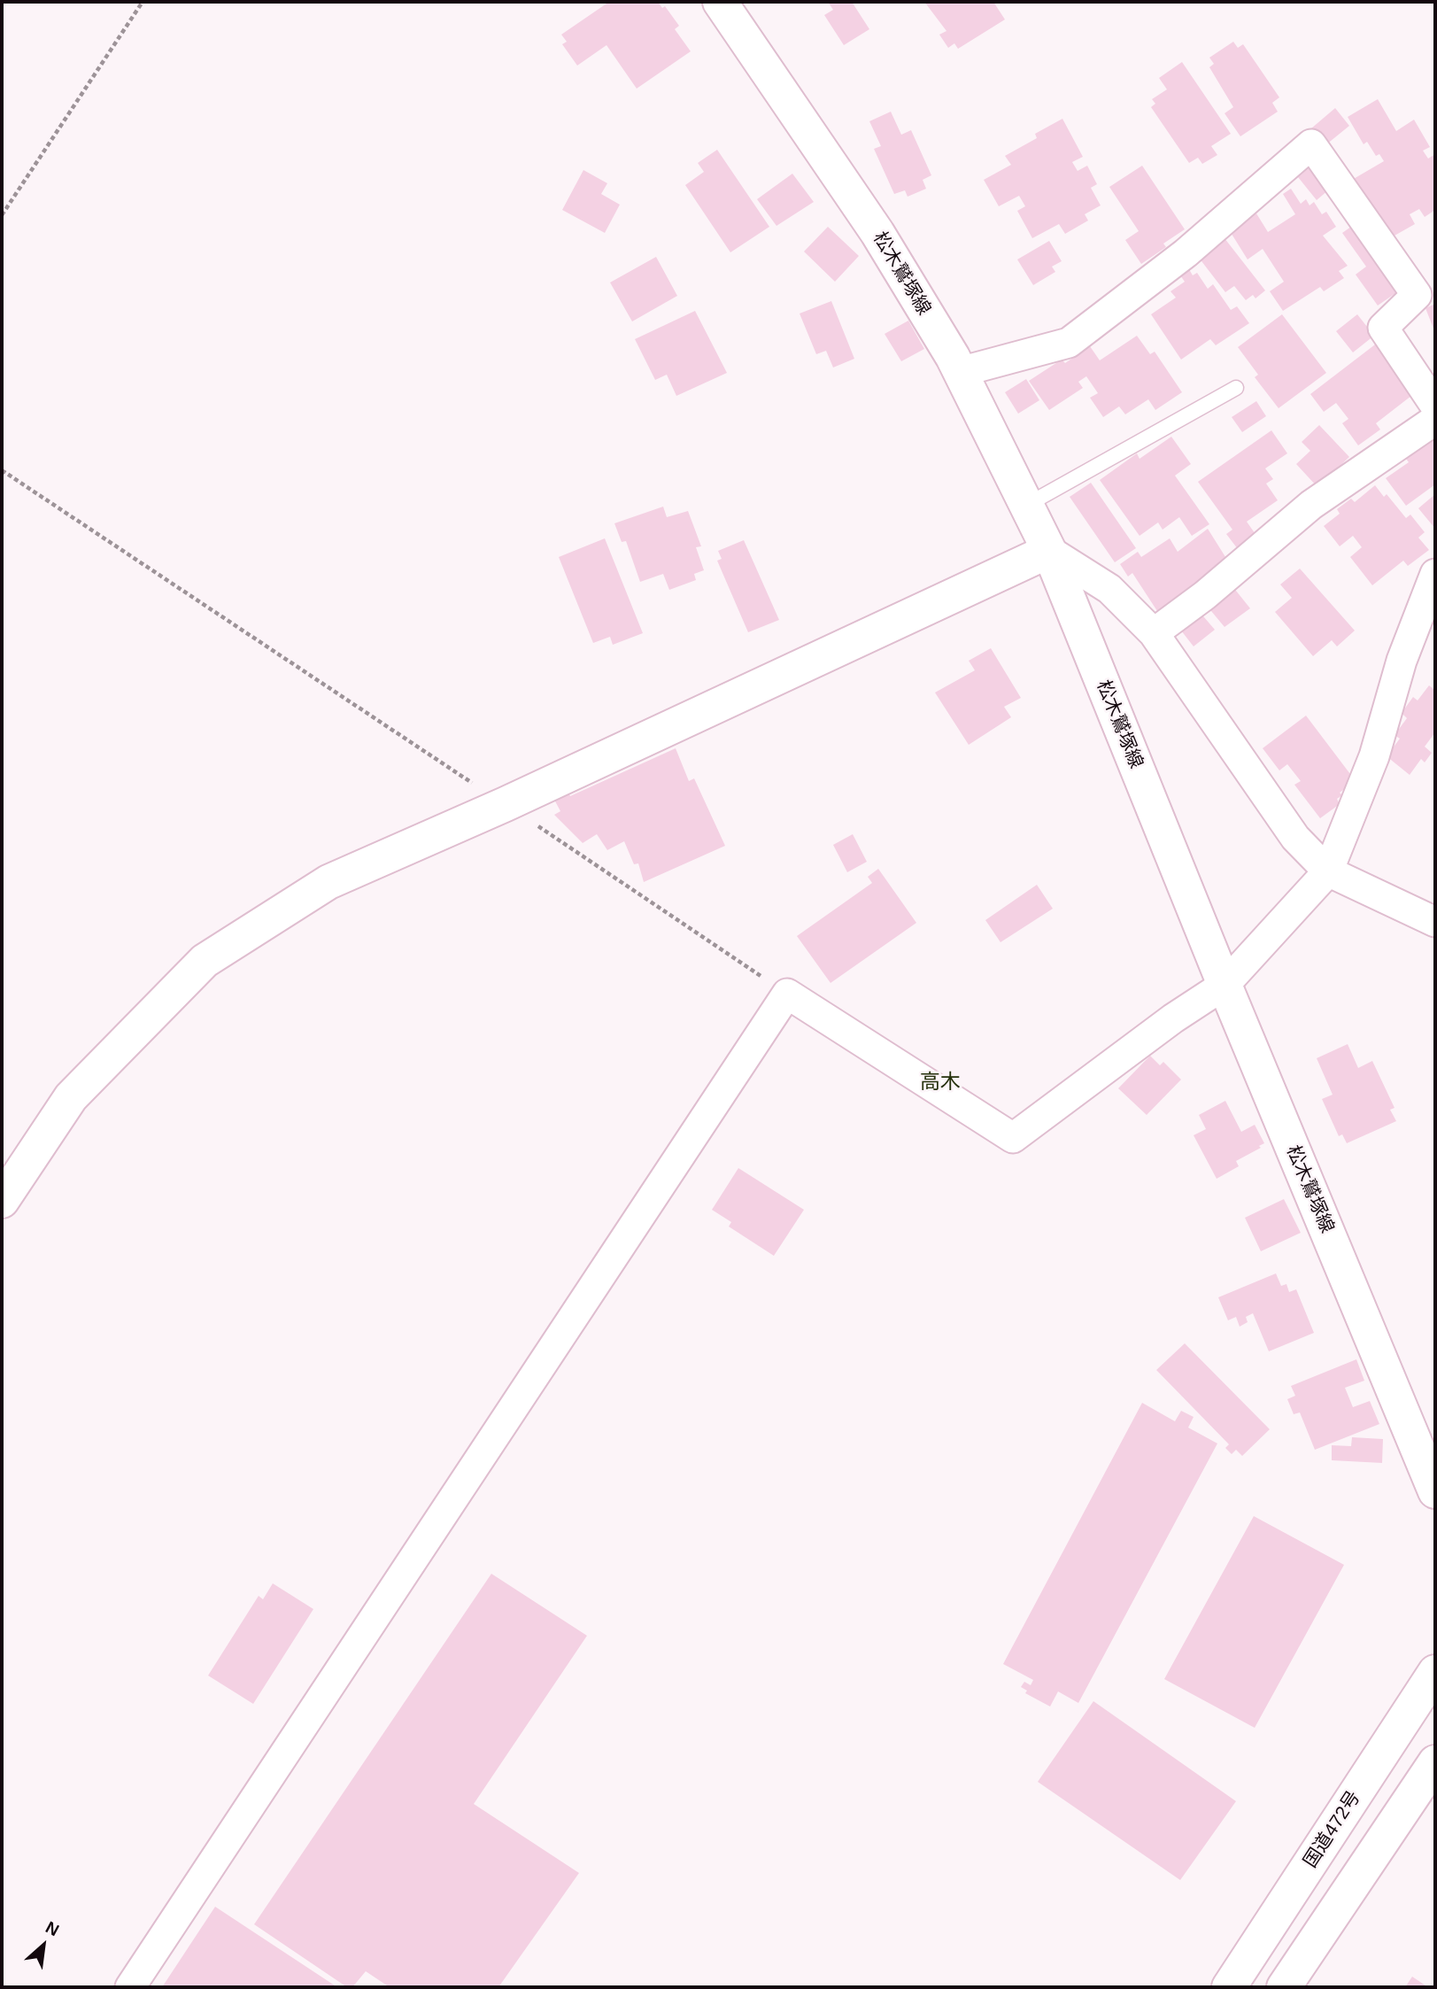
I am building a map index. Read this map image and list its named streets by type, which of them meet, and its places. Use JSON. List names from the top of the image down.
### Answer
{
  "streets": {
    "main road": ["松木鷲塚線", "国道472号"]
  },
  "districts": ["高木"],
  "north": "top right"
}
